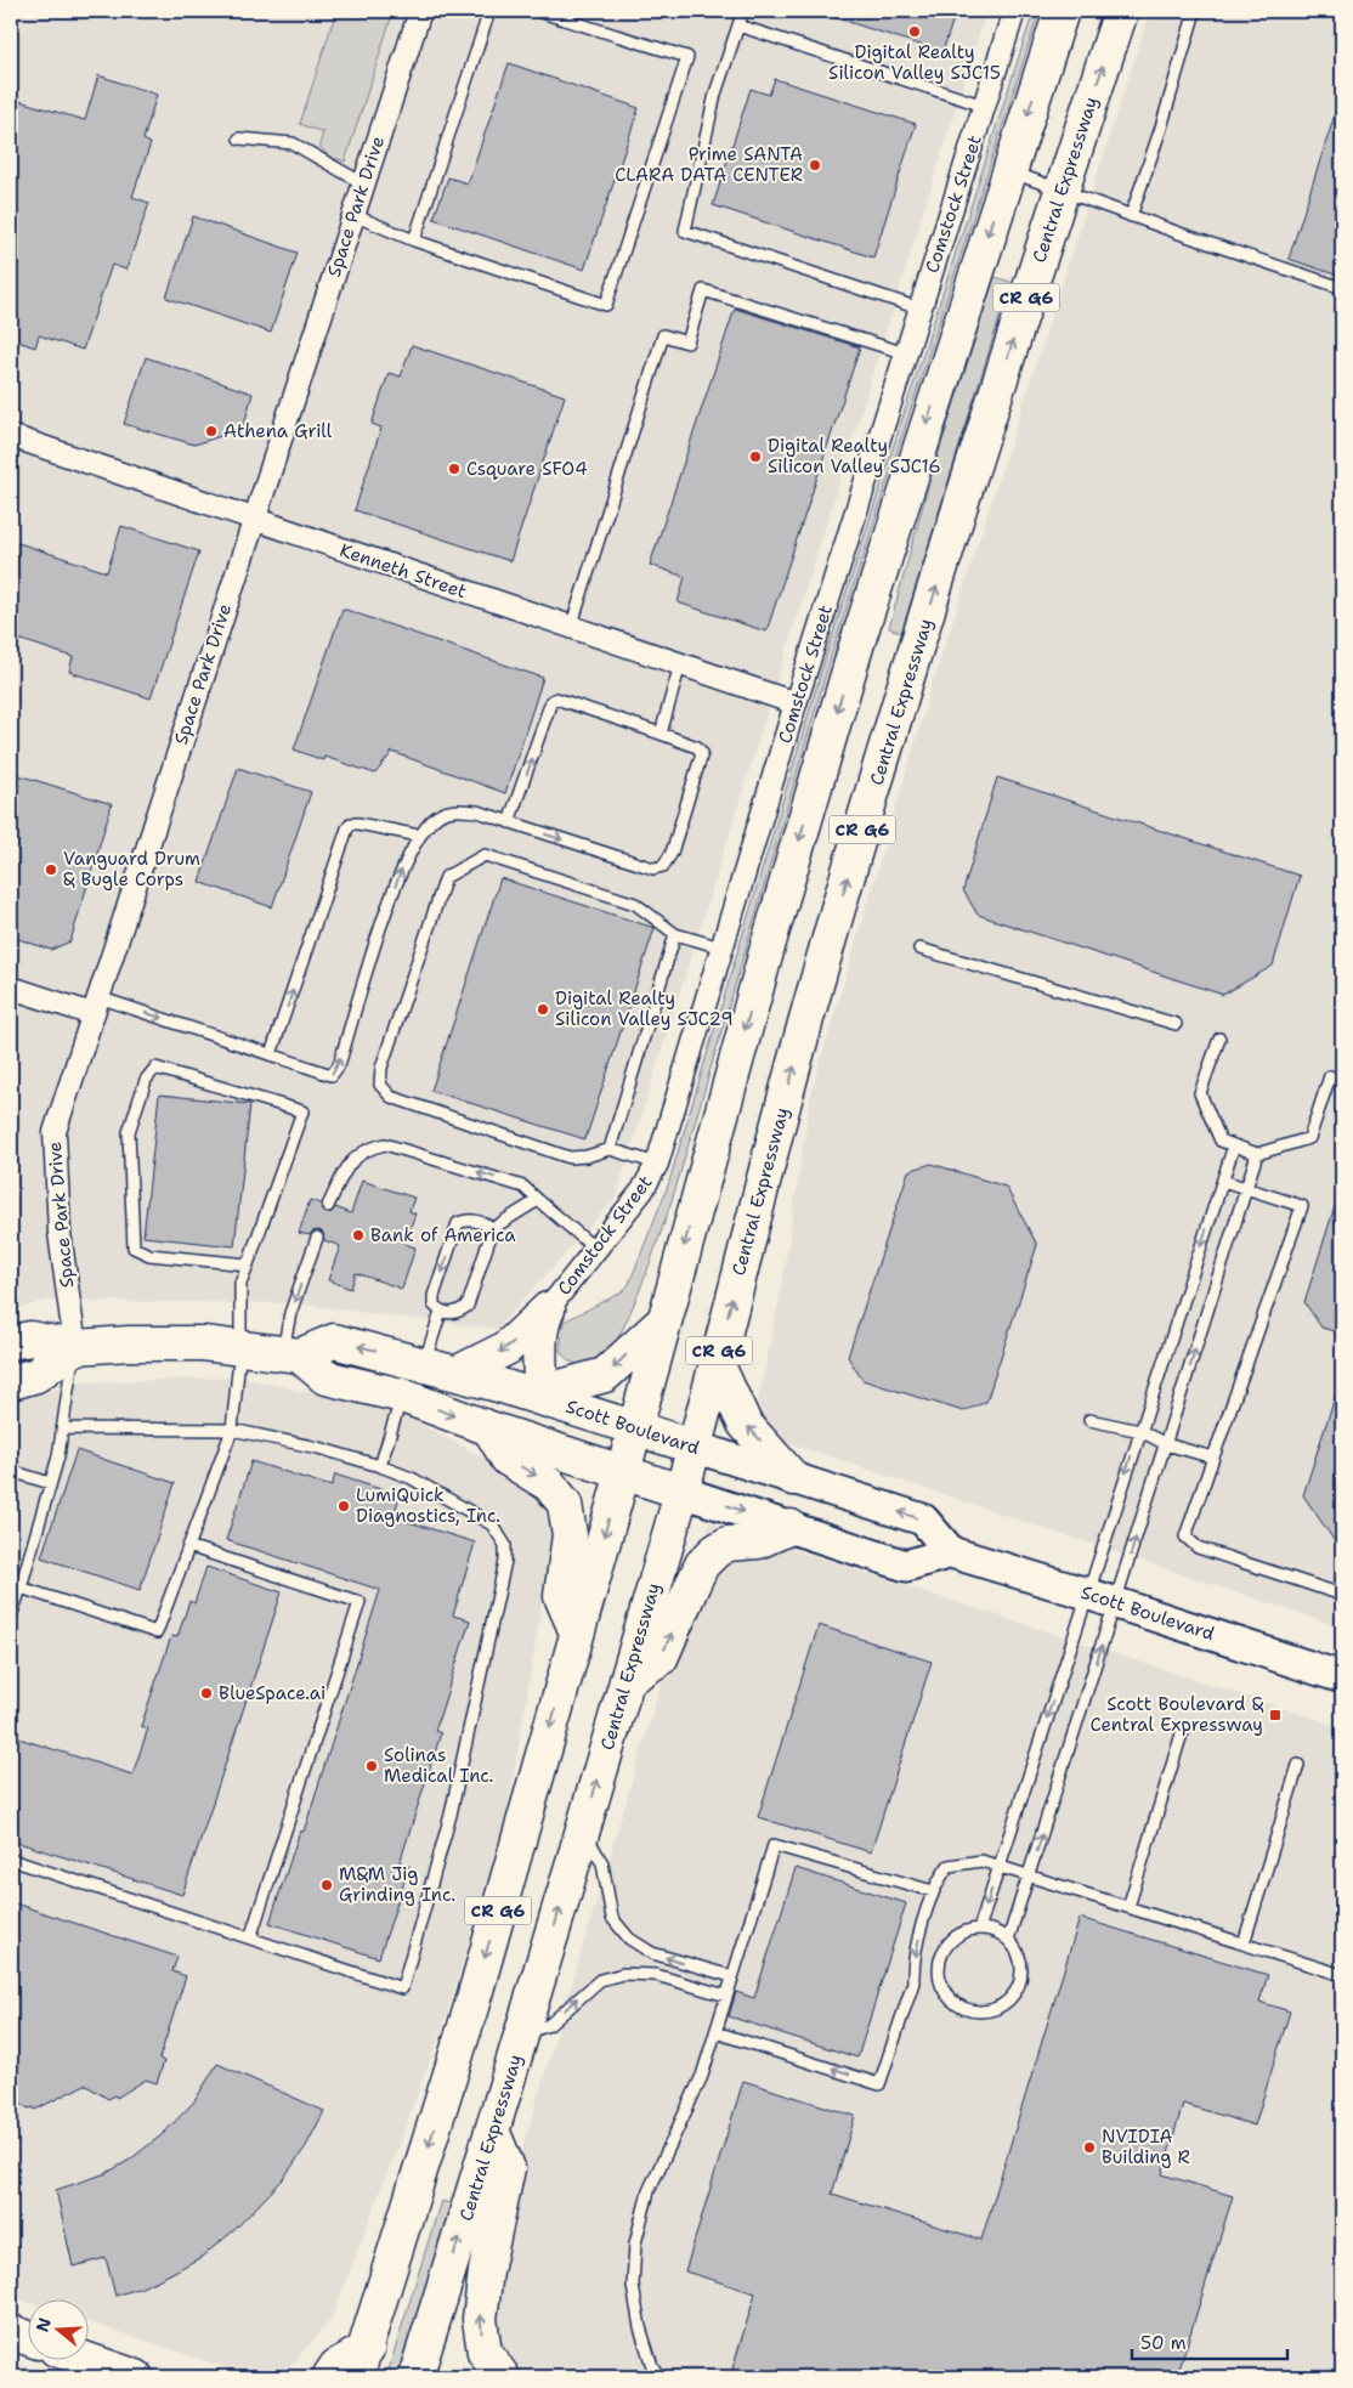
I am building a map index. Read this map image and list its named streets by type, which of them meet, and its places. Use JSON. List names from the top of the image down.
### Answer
{
  "streets": {
    "main road": ["Central Expressway", "CR G6", "Scott Boulevard"],
    "street": ["Comstock Street", "Space Park Drive", "Kenneth Street"]
  },
  "crossings": [
    ["Central Expressway", "Scott Boulevard"],
    ["Comstock Street", "Kenneth Street"],
    ["Space Park Drive", "Kenneth Street"],
    ["CR G6", "Scott Boulevard"]
  ],
  "places": {
    "other": [
      "Digital Realty Silicon Valley SJC15",
      "Prime SANTA CLARA DATA CENTER",
      "Athena Grill",
      "Digital Realty Silicon Valley SJC16",
      "Csquare SFO4",
      "Vanguard Drum & Bugle Corps",
      "Digital Realty Silicon Valley SJC29",
      "Bank of America",
      "LumiQuick Diagnostics, Inc.",
      "BlueSpace.ai",
      "Solinas Medical Inc.",
      "M&M Jig Grinding Inc.",
      "NVIDIA Building R"
    ],
    "transit": ["Scott Boulevard & Central Expressway"]
  },
  "scale_bar": "50 m",
  "north": "left"
}
